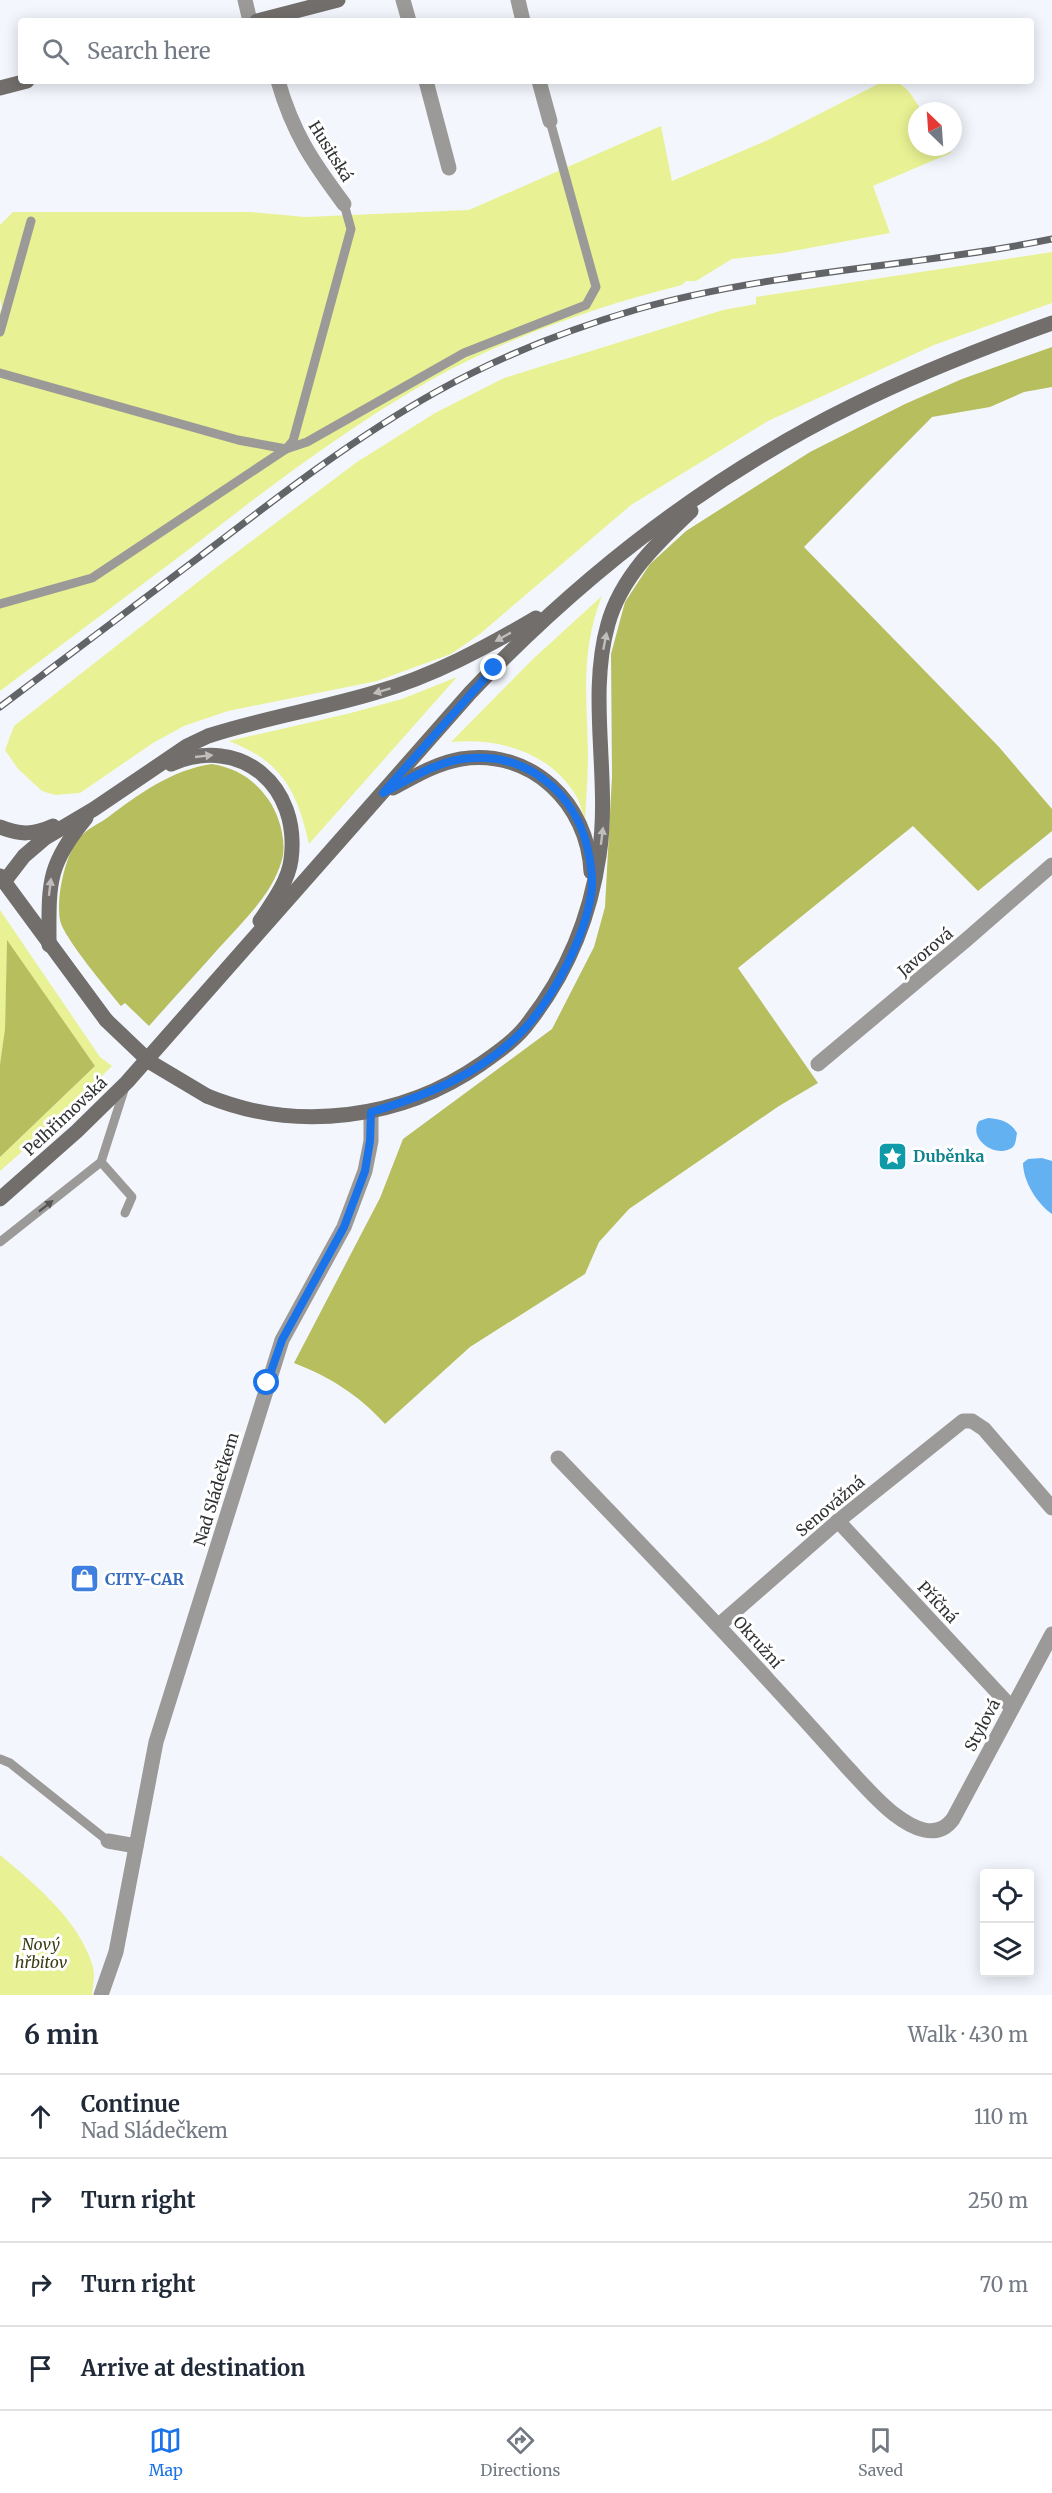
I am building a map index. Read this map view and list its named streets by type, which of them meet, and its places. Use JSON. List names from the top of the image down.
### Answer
{
  "streets": {
    "main road": ["Pelhřimovská"],
    "street": [
      "Husitská",
      "Javorová",
      "Nad Sládečkem",
      "Senovážná",
      "Příčná",
      "Okružní",
      "Stylová"
    ]
  },
  "crossings": [
    ["Senovážná", "Příčná"],
    ["Senovážná", "Okružní"],
    ["Příčná", "Stylová"],
    ["Okružní", "Stylová"]
  ],
  "parks": ["Nový hřbitov"],
  "places": {
    "place": ["Duběnka"],
    "shop": ["CITY-CAR"]
  },
  "north": "top left",
  "page": {
    "search": "Search here",
    "heading": ["6 min", "Walk · 430 m"],
    "list": [
      ["Continue", "Nad Sládečkem", "110 m"],
      ["Turn right", "250 m"],
      ["Turn right", "70 m"],
      "Arrive at destination"
    ],
    "nav": ["Map", "Directions", "Saved"]
  }
}
